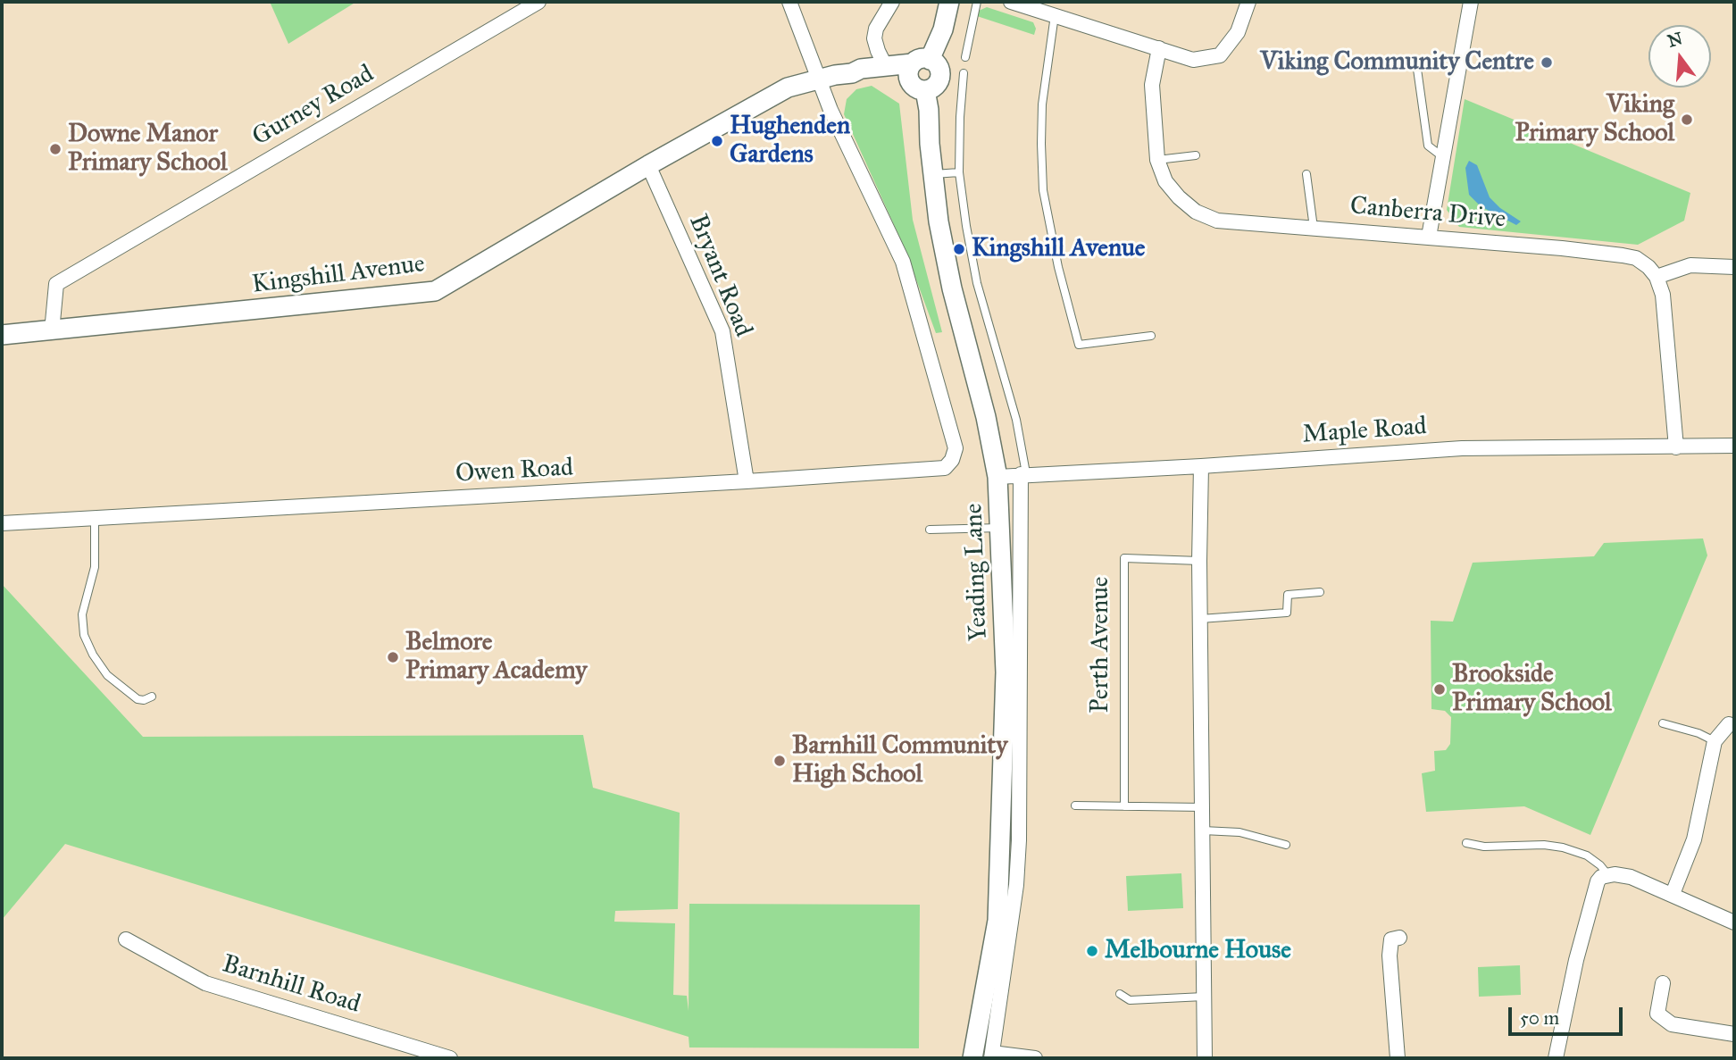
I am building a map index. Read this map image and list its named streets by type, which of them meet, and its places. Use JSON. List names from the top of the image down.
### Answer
{
  "streets": {
    "street": [
      "Gurney Road",
      "Canberra Drive",
      "Kingshill Avenue",
      "Bryant Road",
      "Maple Road",
      "Owen Road",
      "Yeading Lane",
      "Barnhill Road"
    ],
    "lane": ["Perth Avenue"]
  },
  "crossings": [
    ["Gurney Road", "Kingshill Avenue"],
    ["Kingshill Avenue", "Bryant Road"],
    ["Kingshill Avenue", "Owen Road"],
    ["Bryant Road", "Owen Road"],
    ["Maple Road", "Yeading Lane"]
  ],
  "places": [
    "Viking Community Centre",
    "Viking Primary School",
    "Hughenden Gardens",
    "Downe Manor Primary School",
    "Kingshill Avenue",
    "Belmore Primary Academy",
    "Brookside Primary School",
    "Barnhill Community High School",
    "Melbourne House"
  ],
  "scale_bar": "50 m",
  "north": "top"
}
